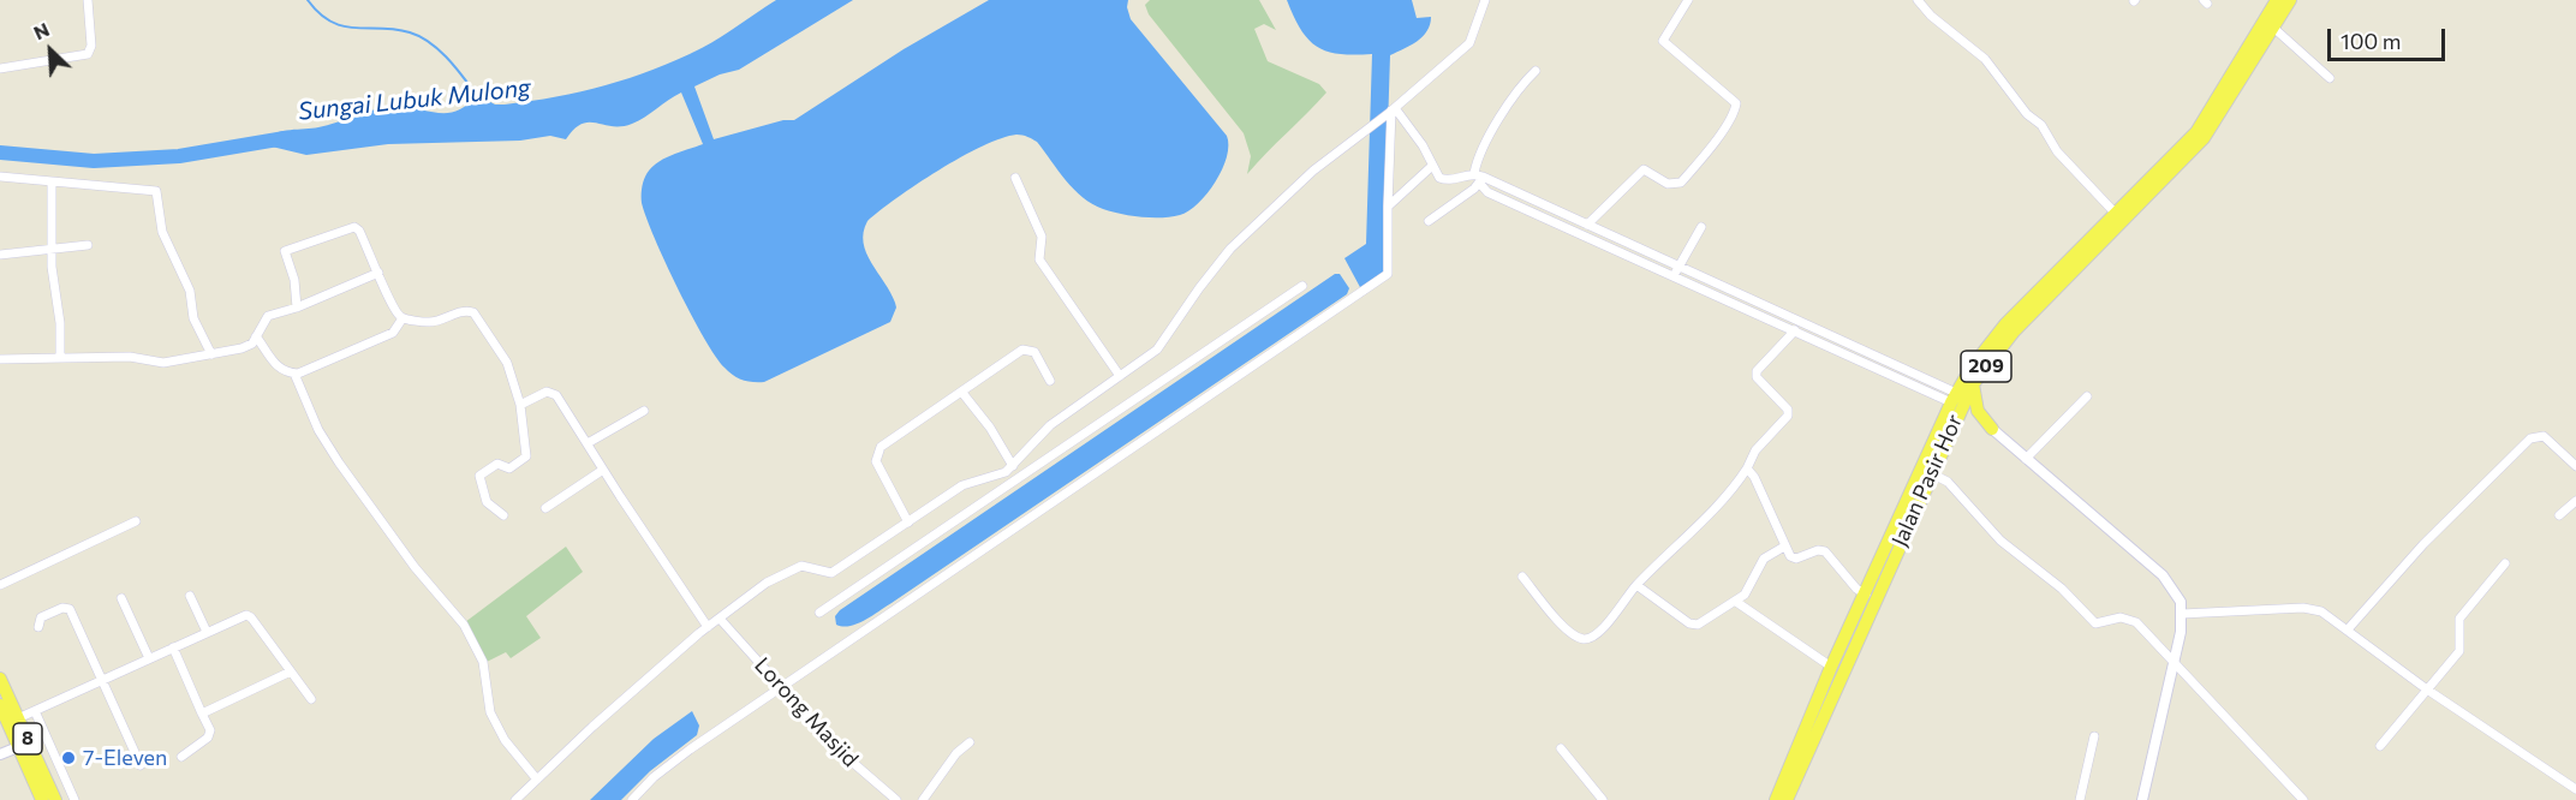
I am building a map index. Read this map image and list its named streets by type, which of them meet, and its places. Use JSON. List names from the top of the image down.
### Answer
{
  "streets": {
    "main road": ["209", "Jalan Pasir Hor", "8"],
    "street": ["Lorong Masjid"]
  },
  "water": ["Sungai Lubuk Mulong"],
  "places": ["7-Eleven"],
  "scale_bar": "100 m",
  "north": "top left"
}
